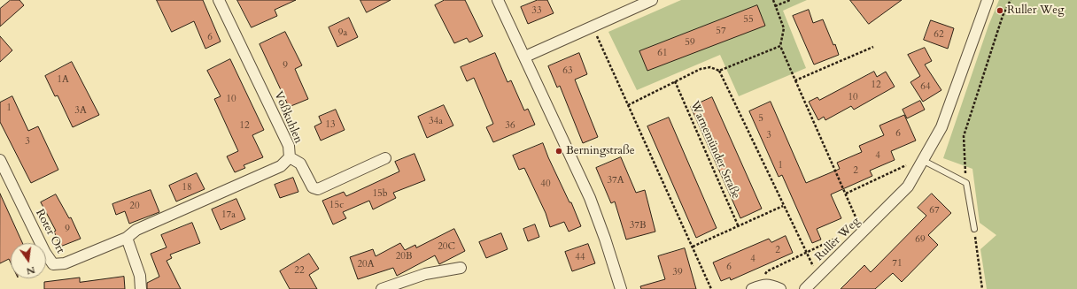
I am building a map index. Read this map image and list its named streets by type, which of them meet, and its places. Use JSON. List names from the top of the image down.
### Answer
{
  "streets": {
    "street": ["Voßkuhlen", "Roter Ort", "Ruller Weg"],
    "path": ["Warnemünder Straße"]
  },
  "crossings": [
    ["Voßkuhlen", "Roter Ort"]
  ],
  "places": ["Ruller Weg", "Berningstraße"],
  "house_numbers": [
    "33",
    "55",
    "57",
    "9a",
    "62",
    "6",
    "59",
    "61",
    "9",
    "63",
    "1A",
    "12",
    "64",
    "10",
    "10",
    "1",
    "3A",
    "5",
    "34a",
    "13",
    "12",
    "36",
    "6",
    "3",
    "3",
    "4",
    "1",
    "2",
    "37A",
    "40",
    "18",
    "15b",
    "15c",
    "20",
    "67",
    "17a",
    "37B",
    "9",
    "69",
    "20C",
    "2",
    "20B",
    "44",
    "4",
    "71",
    "20A",
    "6",
    "22",
    "39"
  ],
  "north": "bottom"
}
